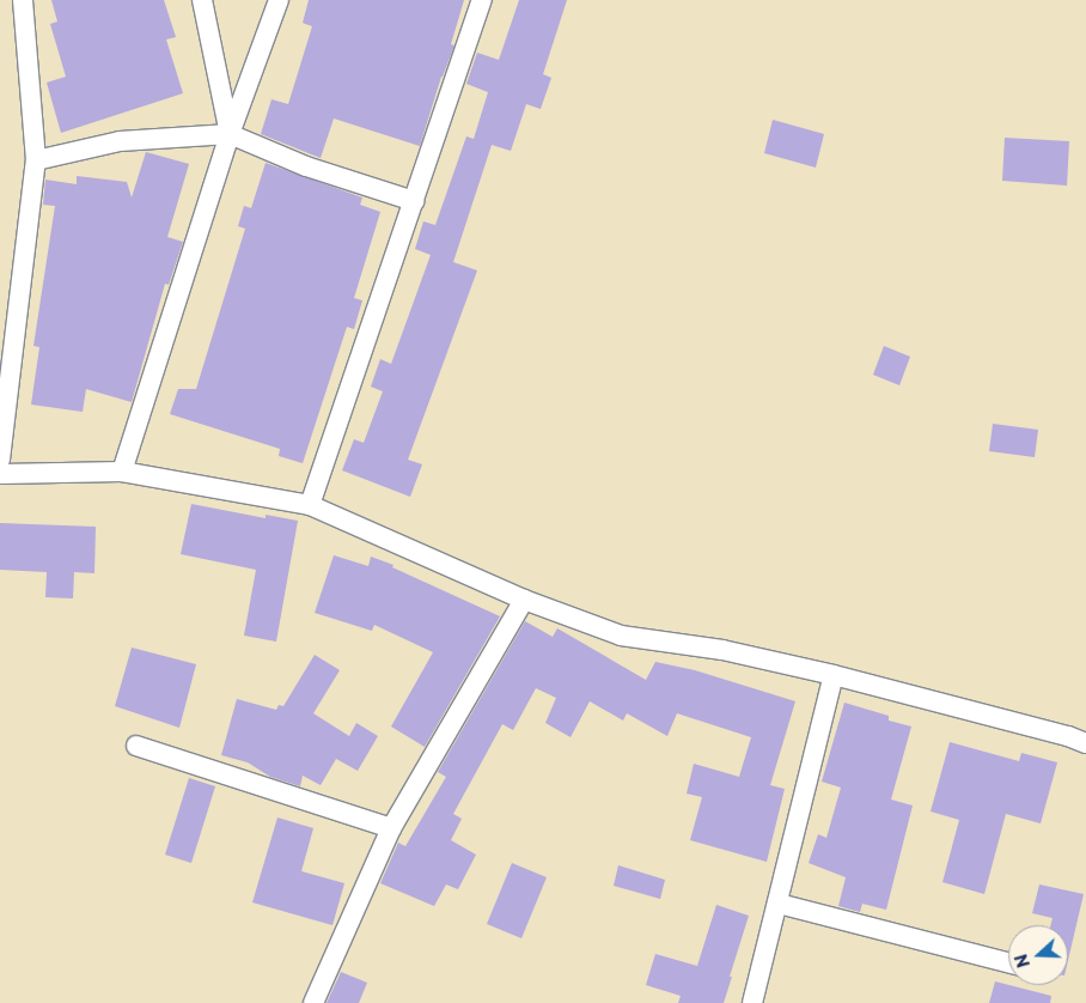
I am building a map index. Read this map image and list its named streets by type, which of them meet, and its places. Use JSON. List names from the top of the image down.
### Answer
{
  "north": "left"
}
